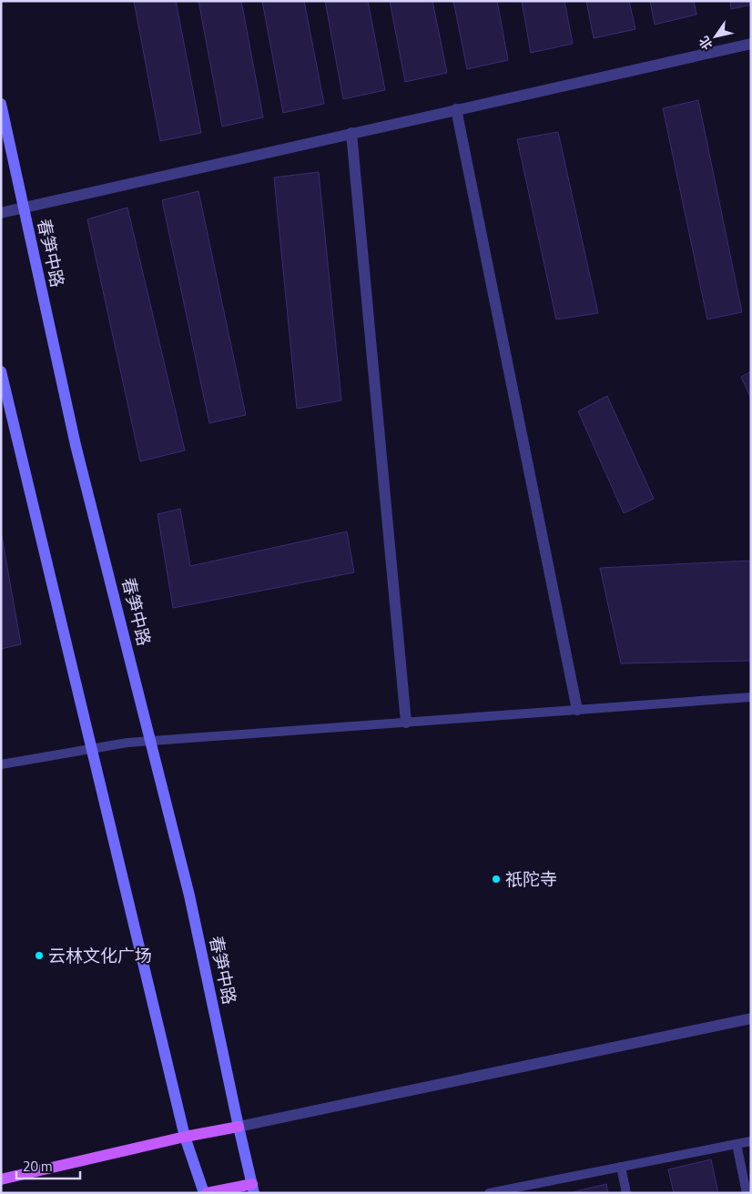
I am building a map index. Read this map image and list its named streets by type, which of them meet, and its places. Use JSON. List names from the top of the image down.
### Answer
{
  "streets": {
    "main road": ["春笋中路"]
  },
  "places": ["祇陀寺", "云林文化广场"],
  "scale_bar": "20 m",
  "north": "bottom left"
}
